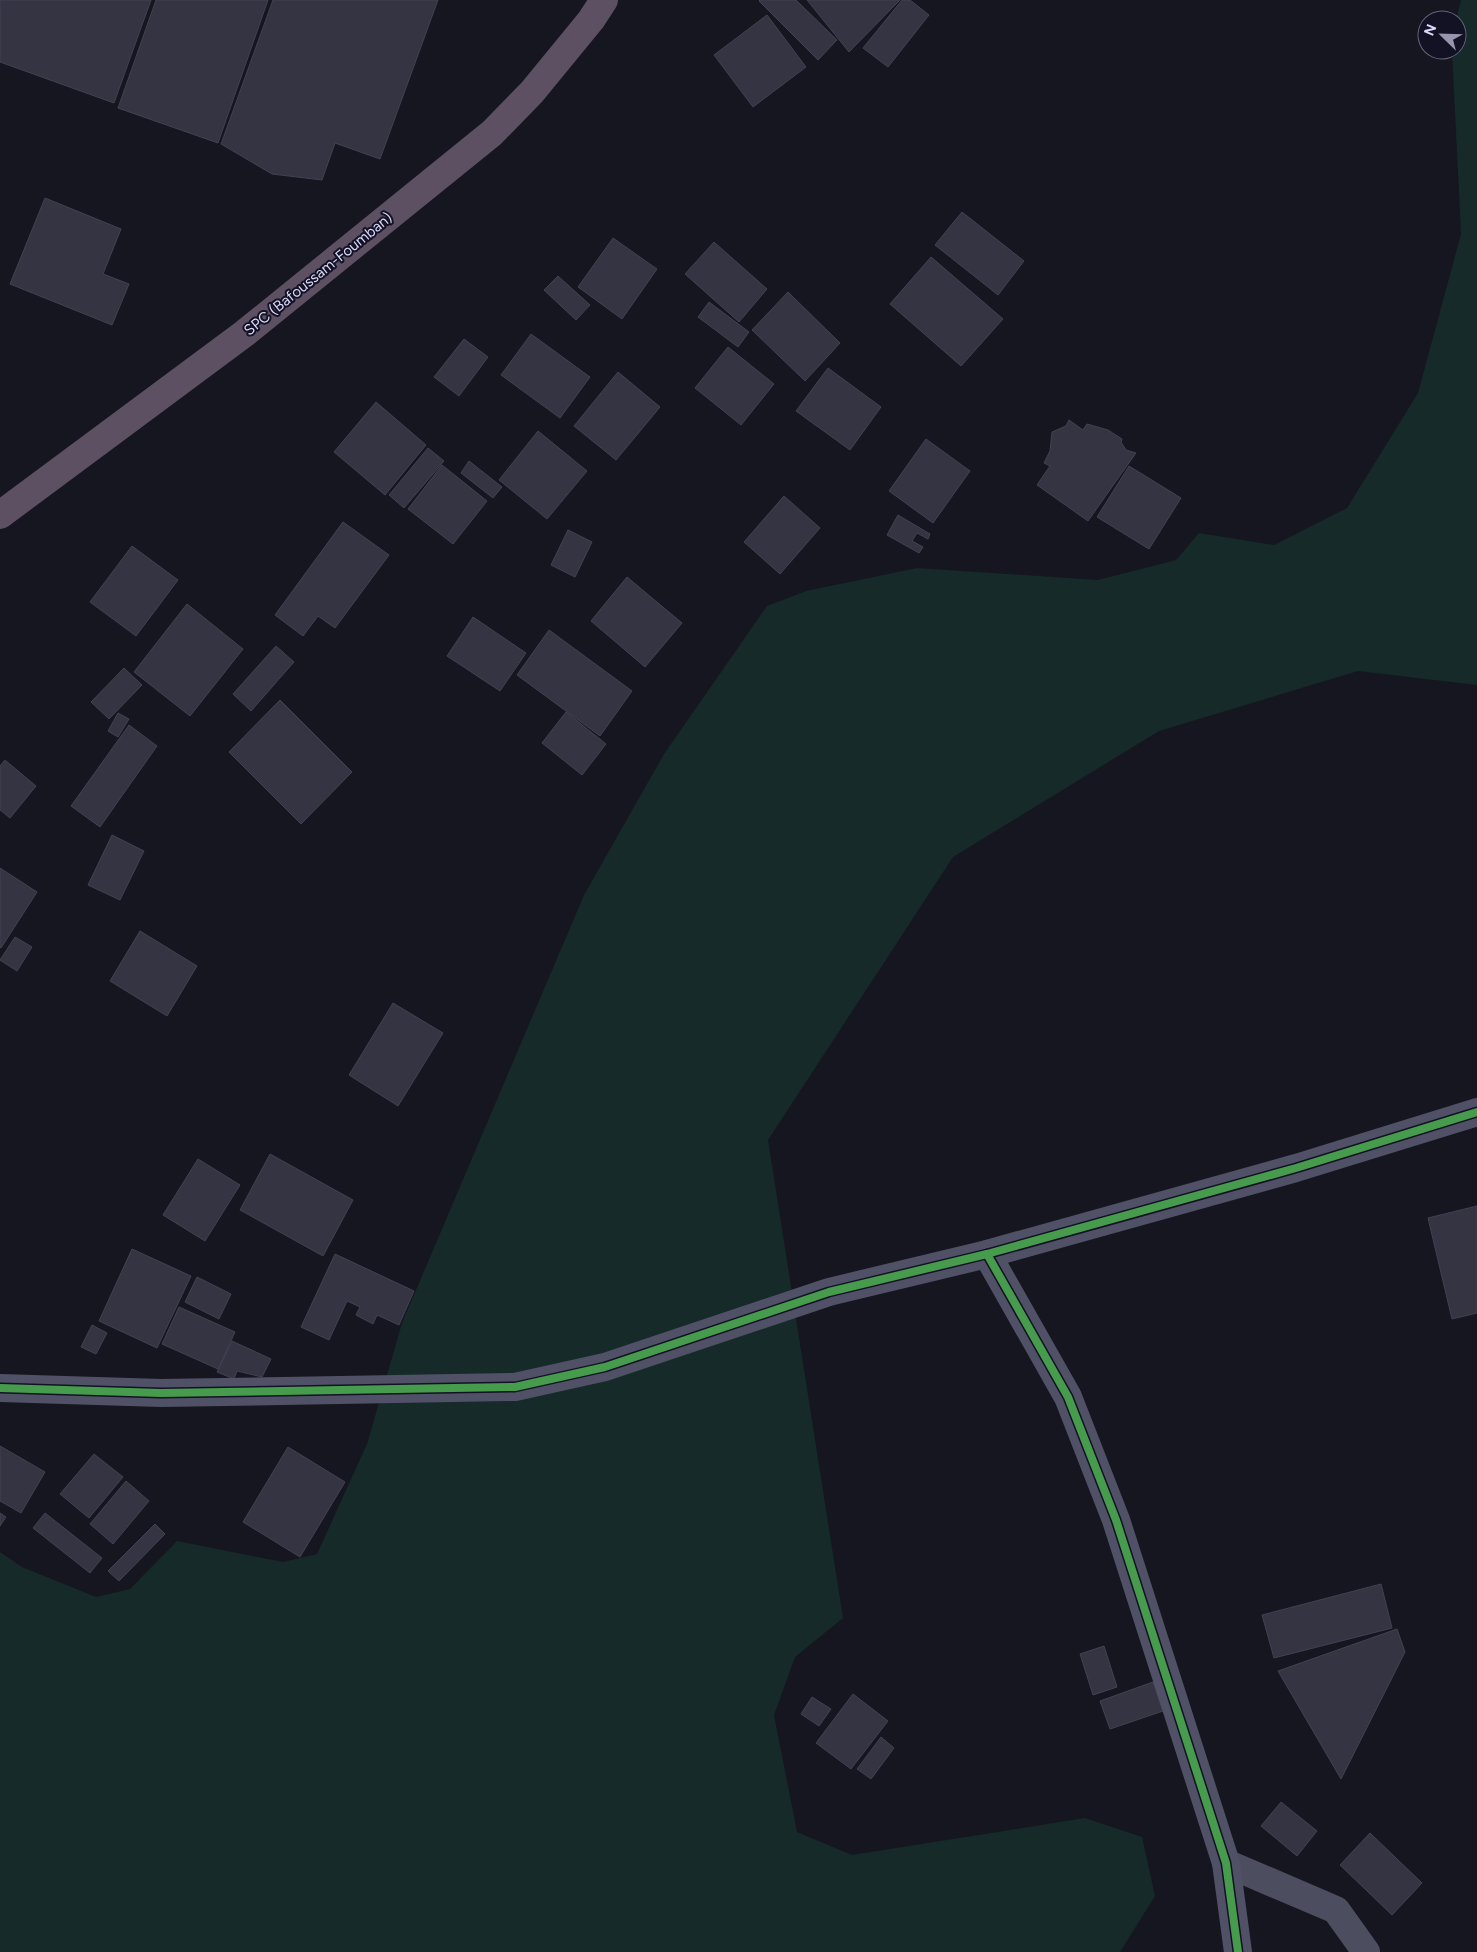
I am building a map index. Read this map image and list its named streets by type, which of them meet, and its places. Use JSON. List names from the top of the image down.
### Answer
{
  "streets": {
    "highway": ["SPC (Bafoussam-Foumban)"]
  },
  "north": "top left"
}
